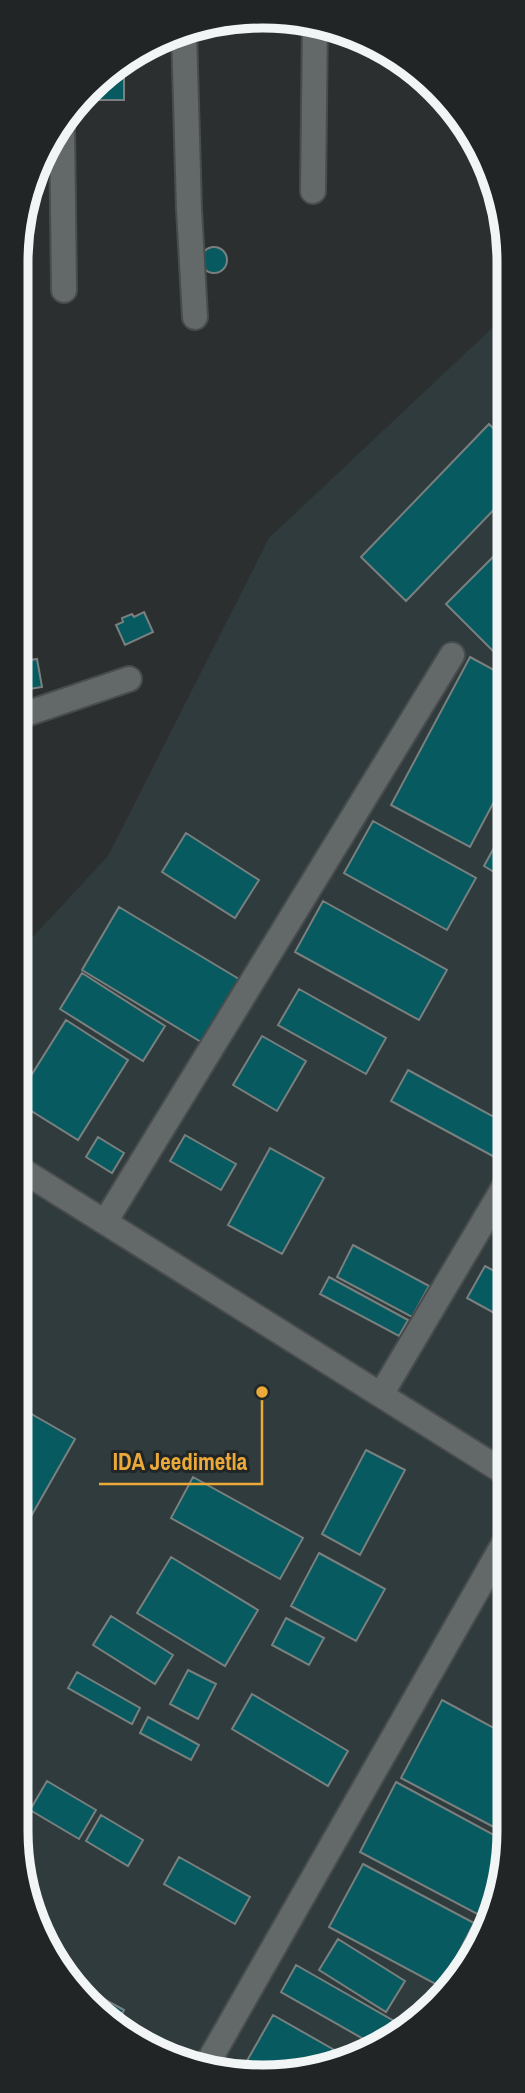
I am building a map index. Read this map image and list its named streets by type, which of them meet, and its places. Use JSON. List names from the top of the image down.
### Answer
{
  "places": ["IDA Jeedimetla"]
}
